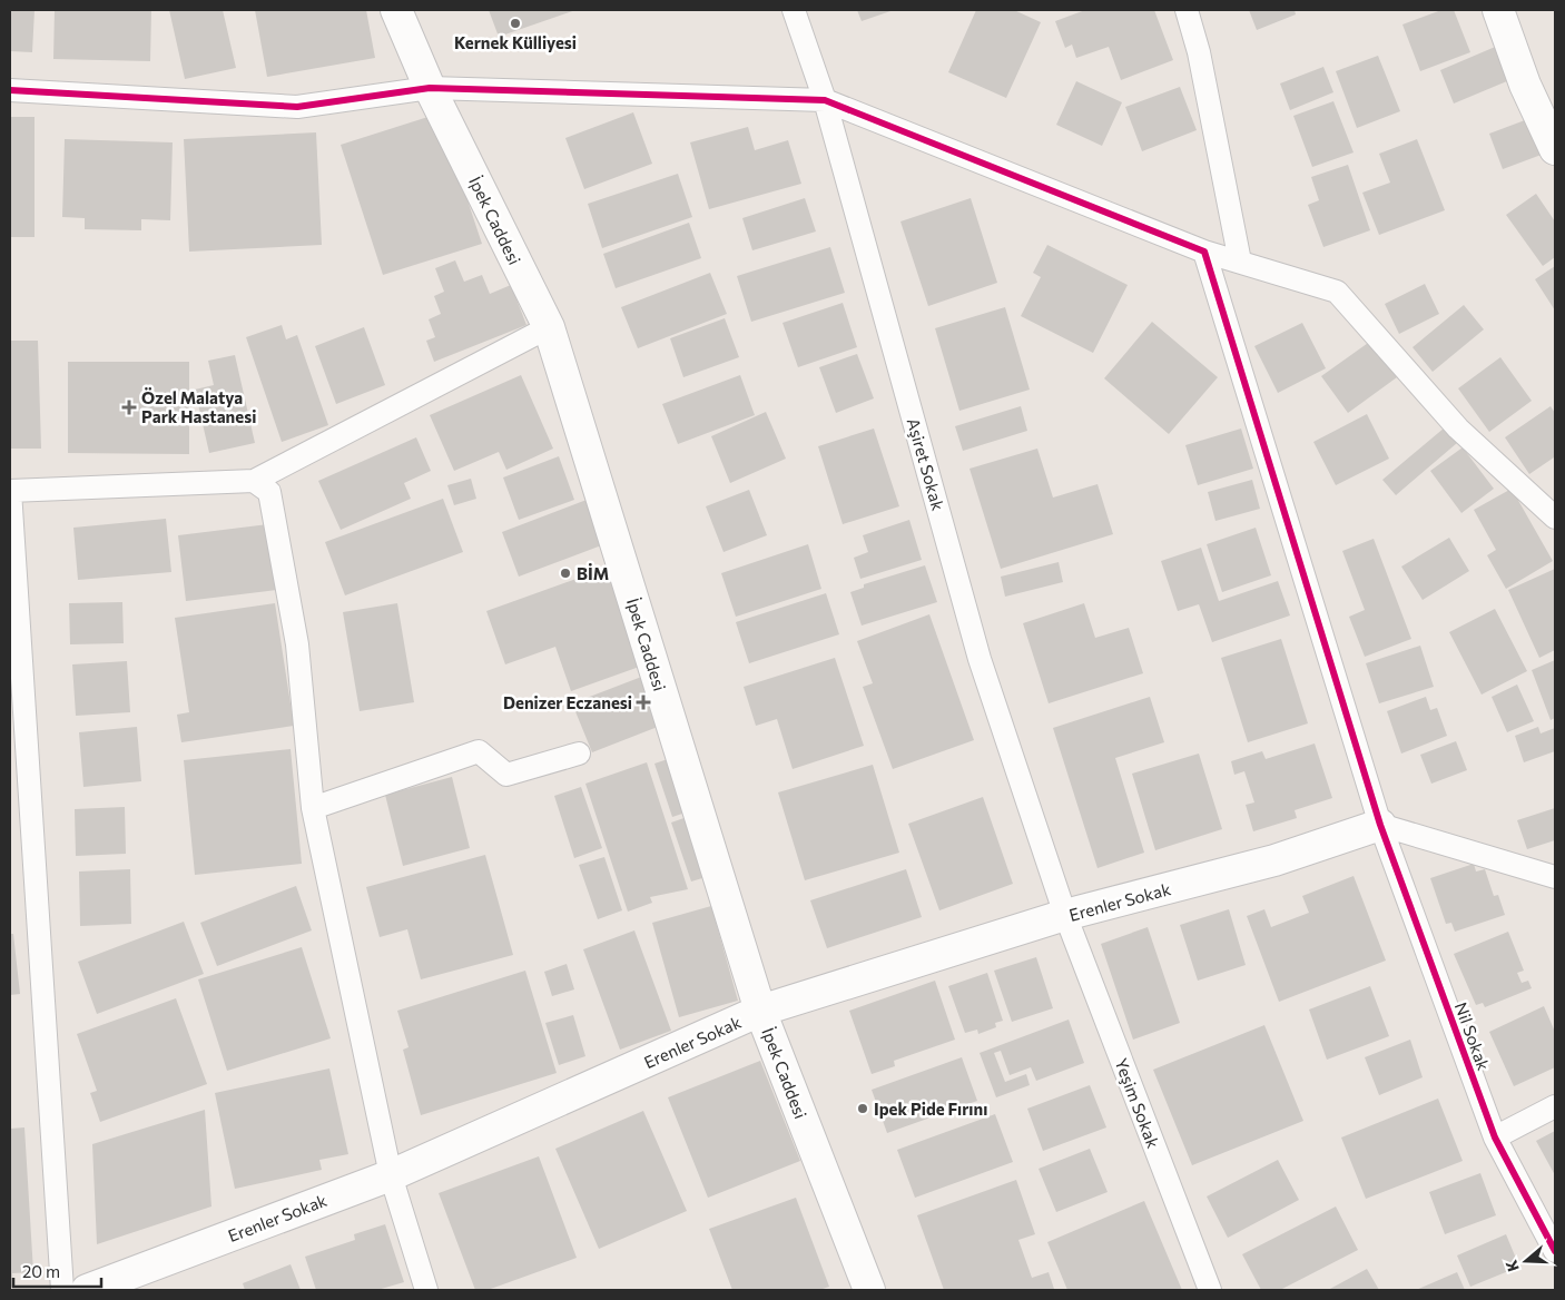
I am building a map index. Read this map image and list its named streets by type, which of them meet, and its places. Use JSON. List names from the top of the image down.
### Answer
{
  "streets": {
    "street": [
      "İpek Caddesi",
      "Aşiret Sokak",
      "Erenler Sokak",
      "Nil Sokak",
      "Yeşim Sokak"
    ]
  },
  "crossings": [
    ["İpek Caddesi", "Erenler Sokak"],
    ["Aşiret Sokak", "Erenler Sokak"],
    ["Aşiret Sokak", "Yeşim Sokak"],
    ["Erenler Sokak", "Nil Sokak"],
    ["Erenler Sokak", "Yeşim Sokak"]
  ],
  "places": {
    "other": ["Kernek Külliyesi", "BİM", "Ipek Pide Fırını"],
    "health": ["Özel Malatya Park Hastanesi", "Denizer Eczanesi"]
  },
  "scale_bar": "20 m",
  "north": "left"
}
